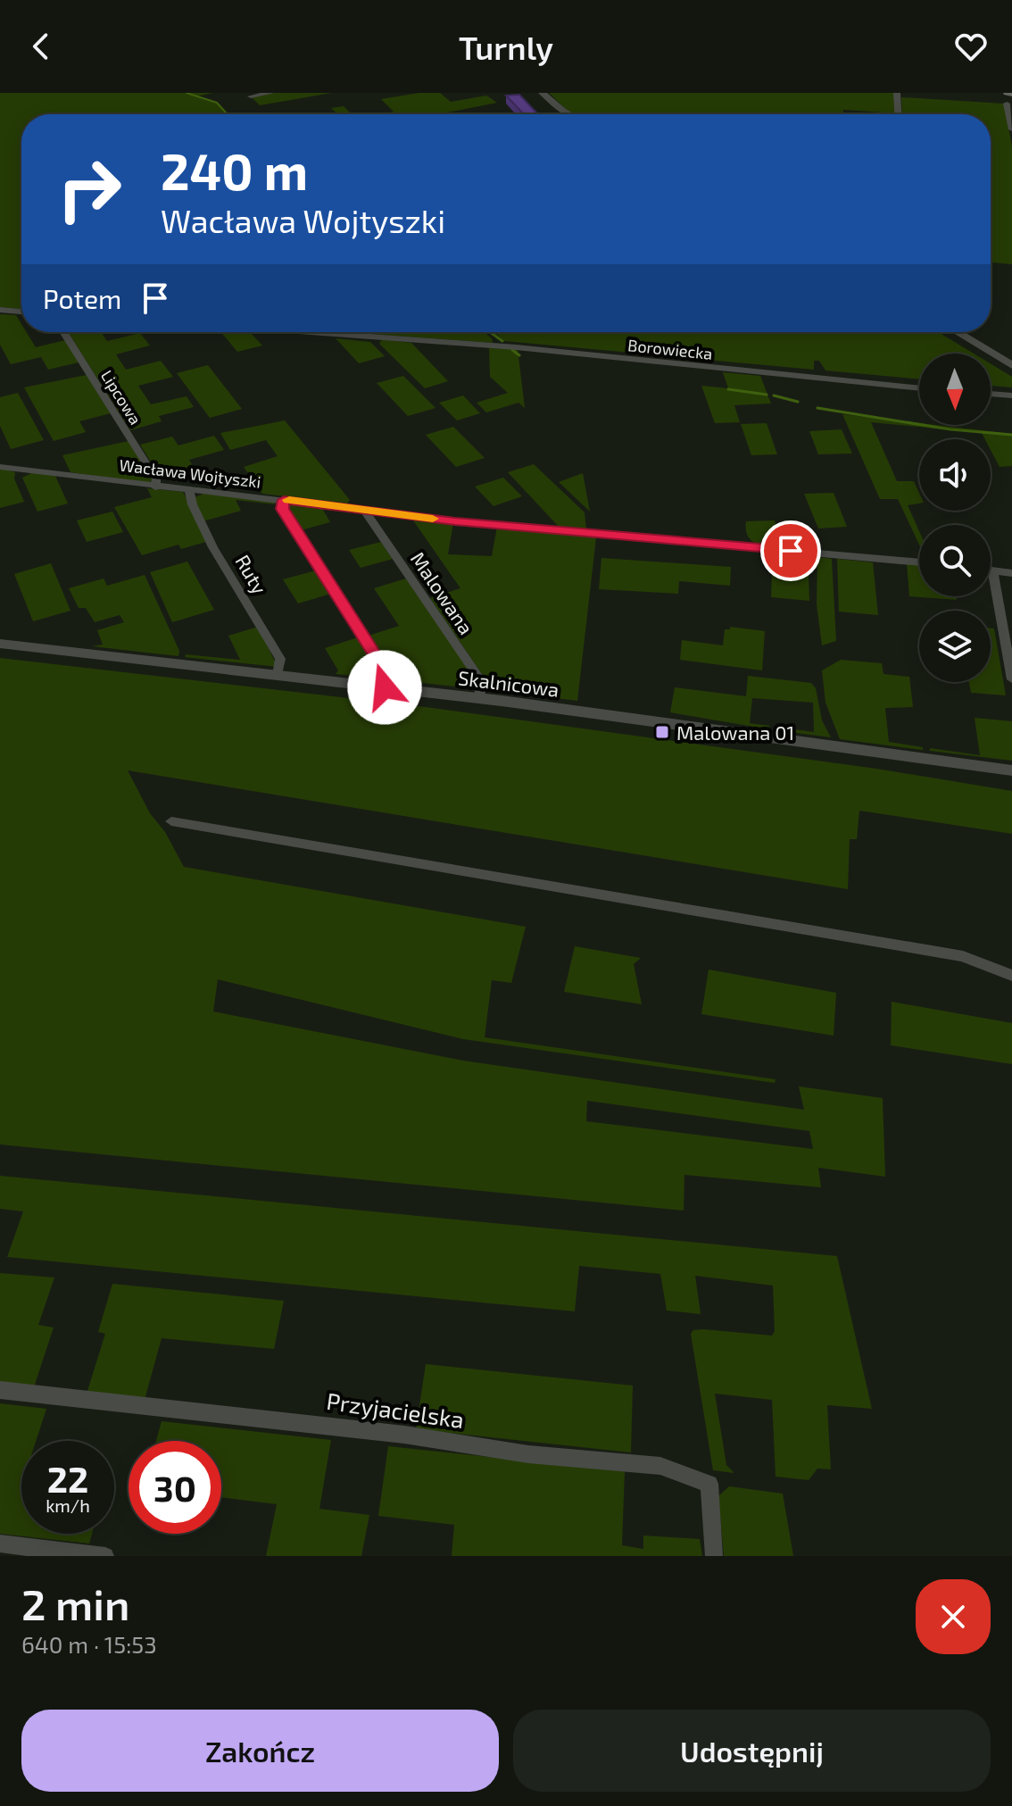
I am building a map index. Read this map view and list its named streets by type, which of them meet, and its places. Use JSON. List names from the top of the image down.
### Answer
{
  "streets": {
    "street": [
      "Borowiecka",
      "Lipcowa",
      "Wacława Wojtyszki",
      "Ruty",
      "Malowana",
      "Skalnicowa",
      "Przyjacielska"
    ]
  },
  "crossings": [
    ["Lipcowa", "Wacława Wojtyszki"],
    ["Wacława Wojtyszki", "Ruty"],
    ["Wacława Wojtyszki", "Malowana"],
    ["Ruty", "Skalnicowa"],
    ["Malowana", "Skalnicowa"]
  ],
  "places": {
    "transit": ["Malowana 01"]
  },
  "north": "bottom",
  "page": {
    "header": "Turnly",
    "turn": ["240 m", "Wacława Wojtyszki"],
    "then": "Potem",
    "speed": "22 km/h",
    "limit": "30",
    "heading": ["2 min", "640 m · 15:53"],
    "buttons": ["Zakończ", "Udostępnij"]
  }
}
